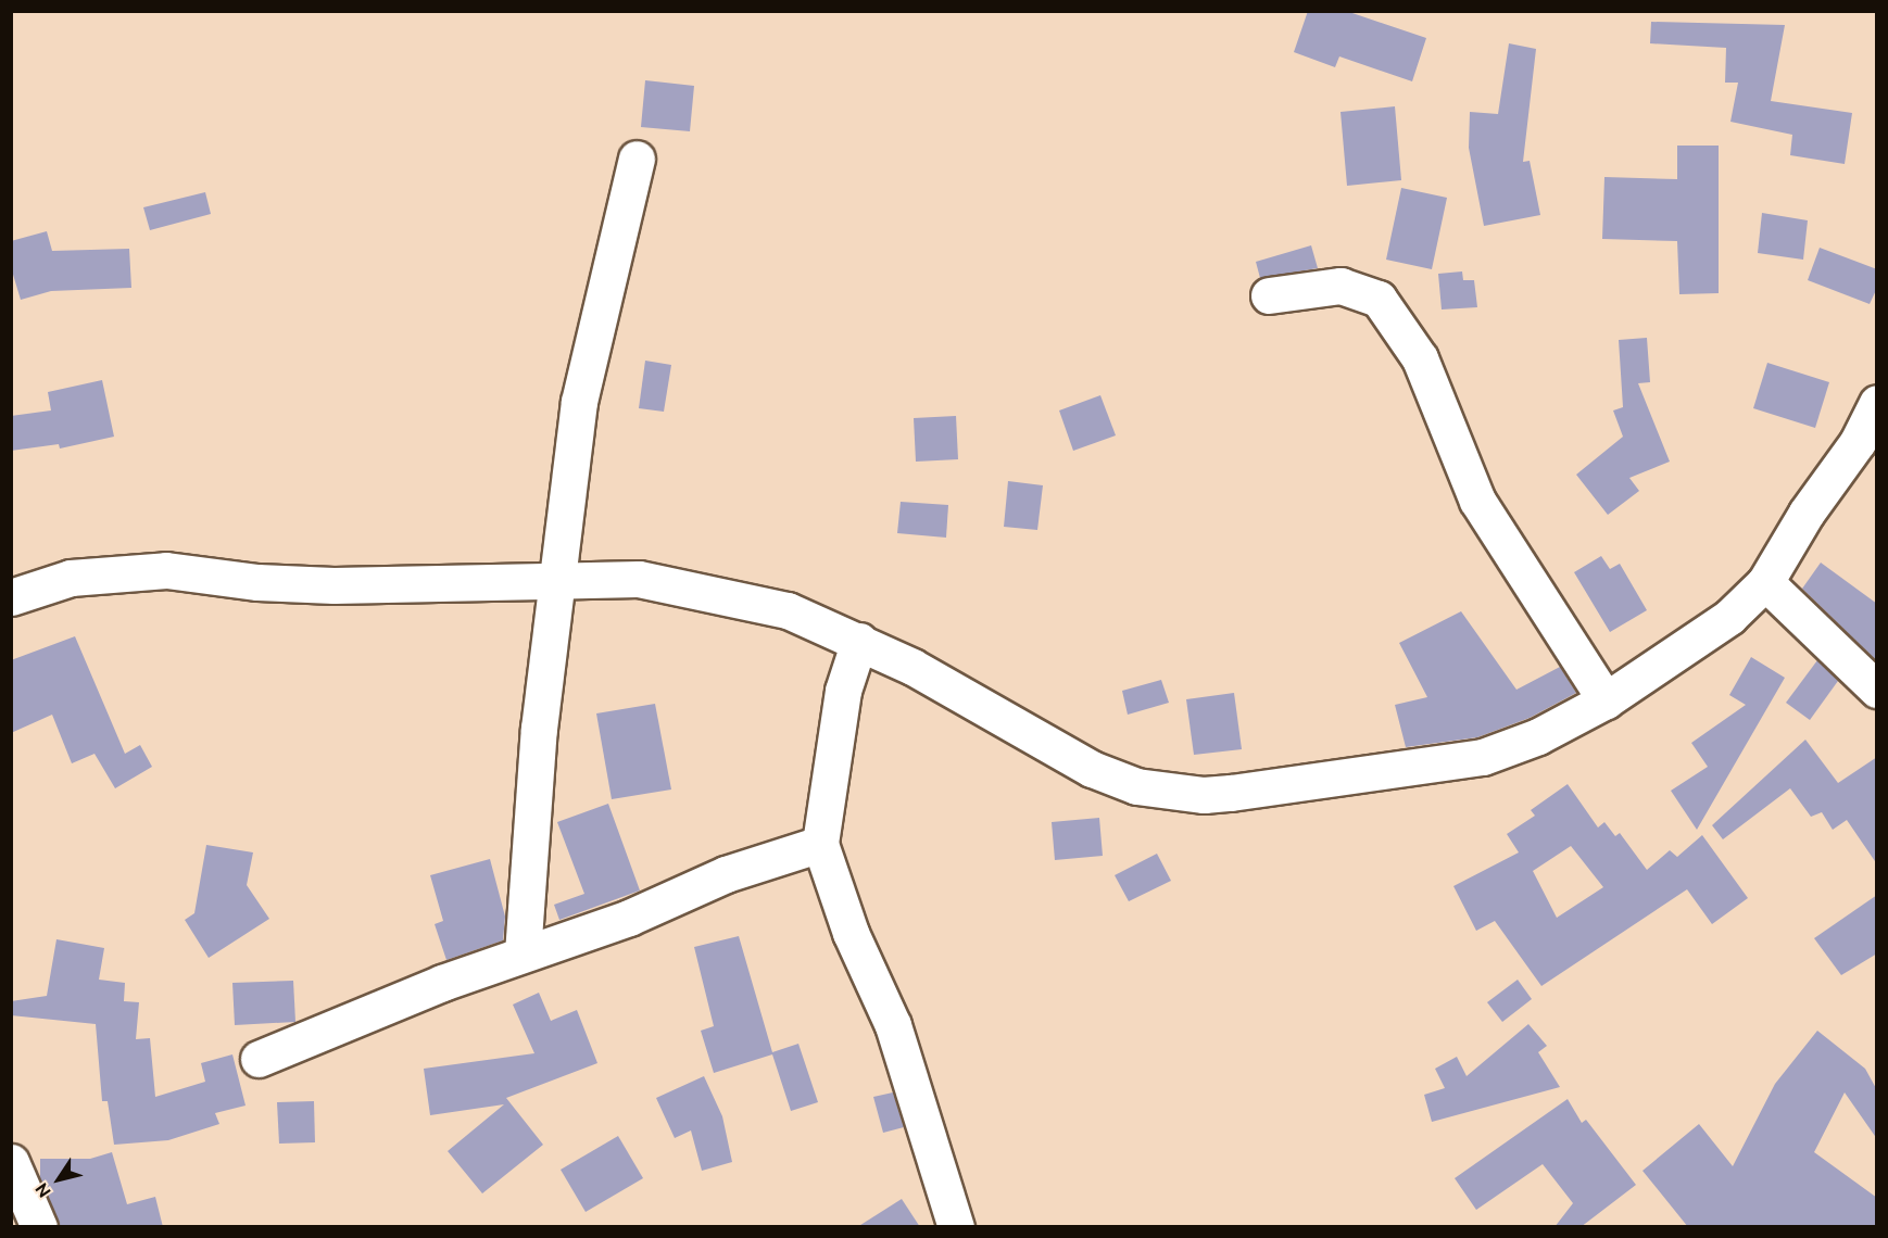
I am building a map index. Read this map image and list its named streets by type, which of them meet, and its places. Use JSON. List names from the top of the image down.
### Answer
{
  "north": "bottom left"
}
